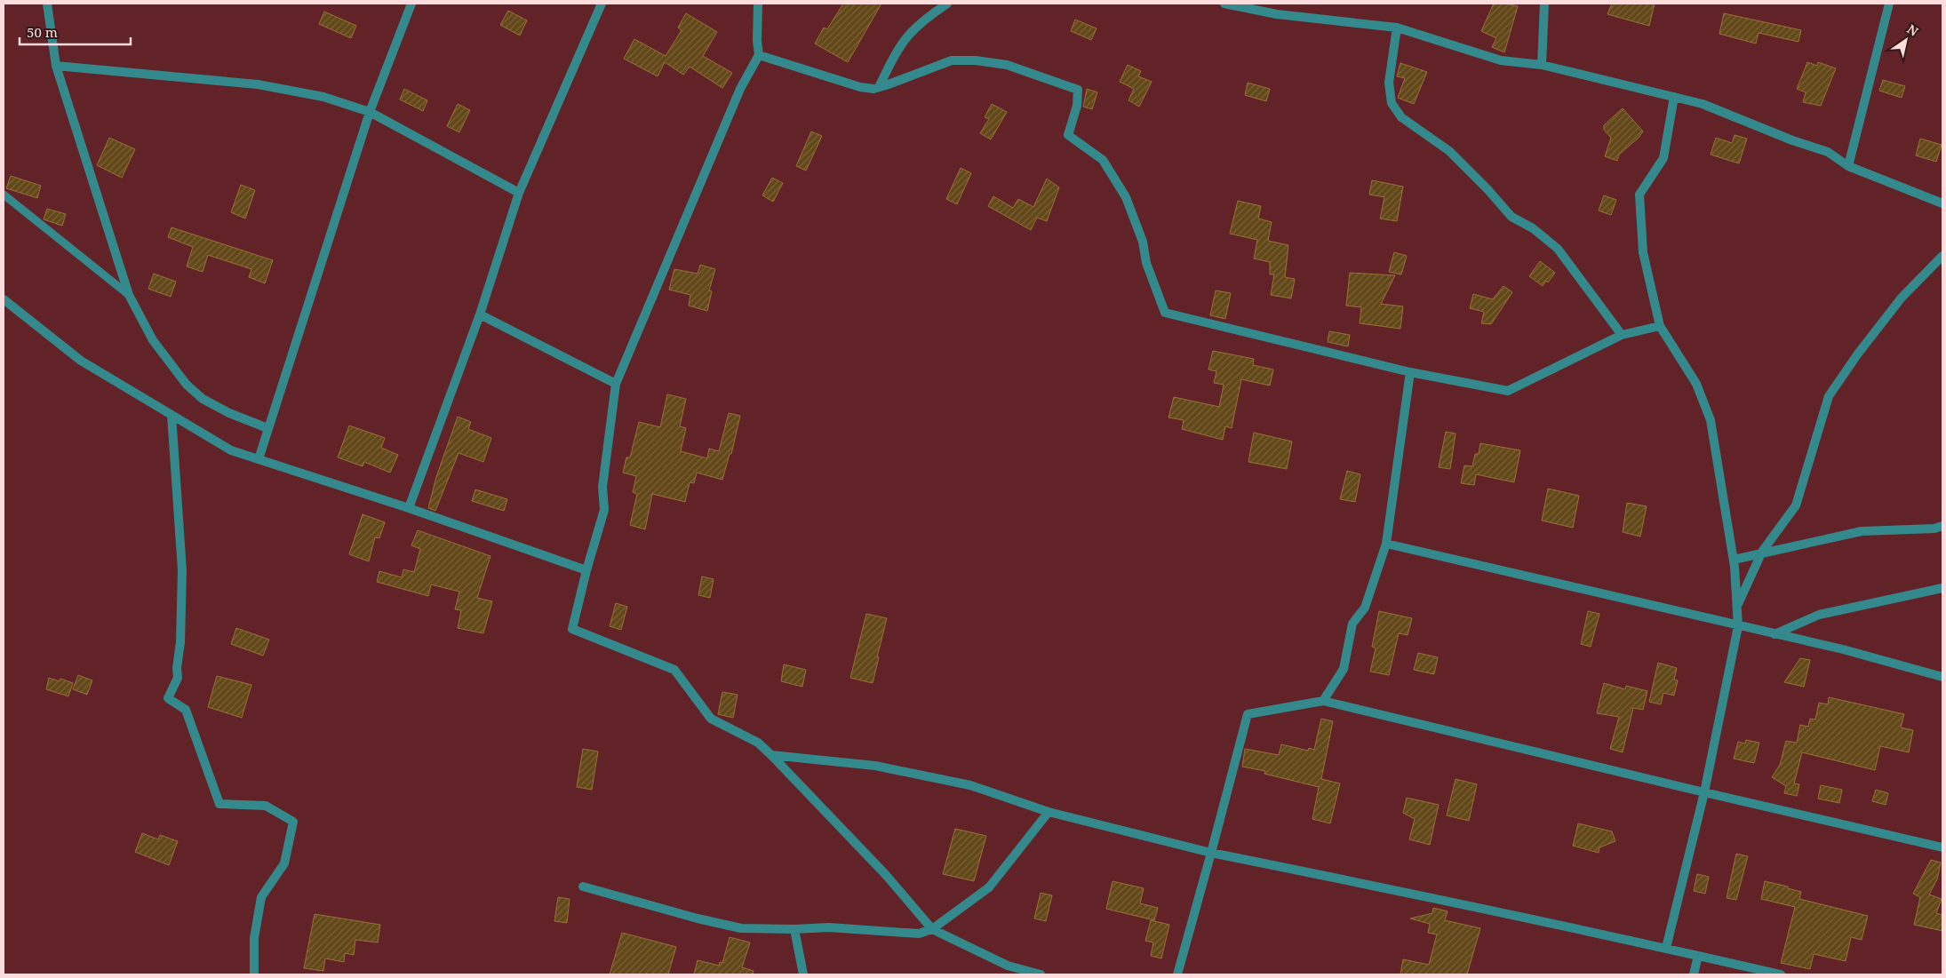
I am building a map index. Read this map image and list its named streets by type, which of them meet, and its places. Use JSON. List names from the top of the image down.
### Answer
{
  "scale_bar": "50 m",
  "north": "top right"
}
